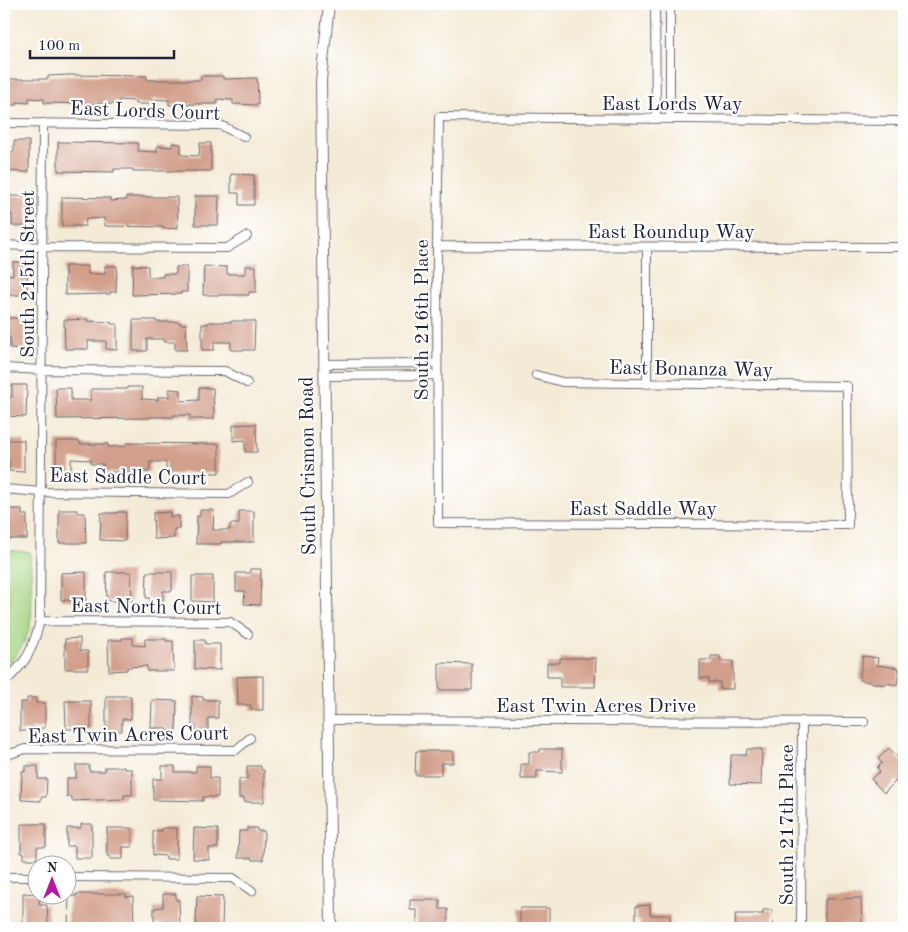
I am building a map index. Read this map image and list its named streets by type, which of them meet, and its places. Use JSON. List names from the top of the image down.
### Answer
{
  "streets": {
    "street": [
      "East Lords Way",
      "East Lords Court",
      "East Roundup Way",
      "South 215th Street",
      "South 216th Place",
      "East Bonanza Way",
      "South Crismon Road",
      "East Saddle Court",
      "East Saddle Way",
      "East North Court",
      "East Twin Acres Drive",
      "East Twin Acres Court",
      "South 217th Place"
    ]
  },
  "crossings": [
    ["East Lords Way", "South 216th Place"],
    ["East Lords Court", "South 215th Street"],
    ["East Roundup Way", "South 216th Place"],
    ["South 215th Street", "East Saddle Court"],
    ["South 215th Street", "East North Court"],
    ["South 216th Place", "East Saddle Way"],
    ["East Bonanza Way", "East Saddle Way"],
    ["South Crismon Road", "East Twin Acres Drive"],
    ["East Twin Acres Drive", "South 217th Place"]
  ],
  "scale_bar": "100 m",
  "north": "top"
}
